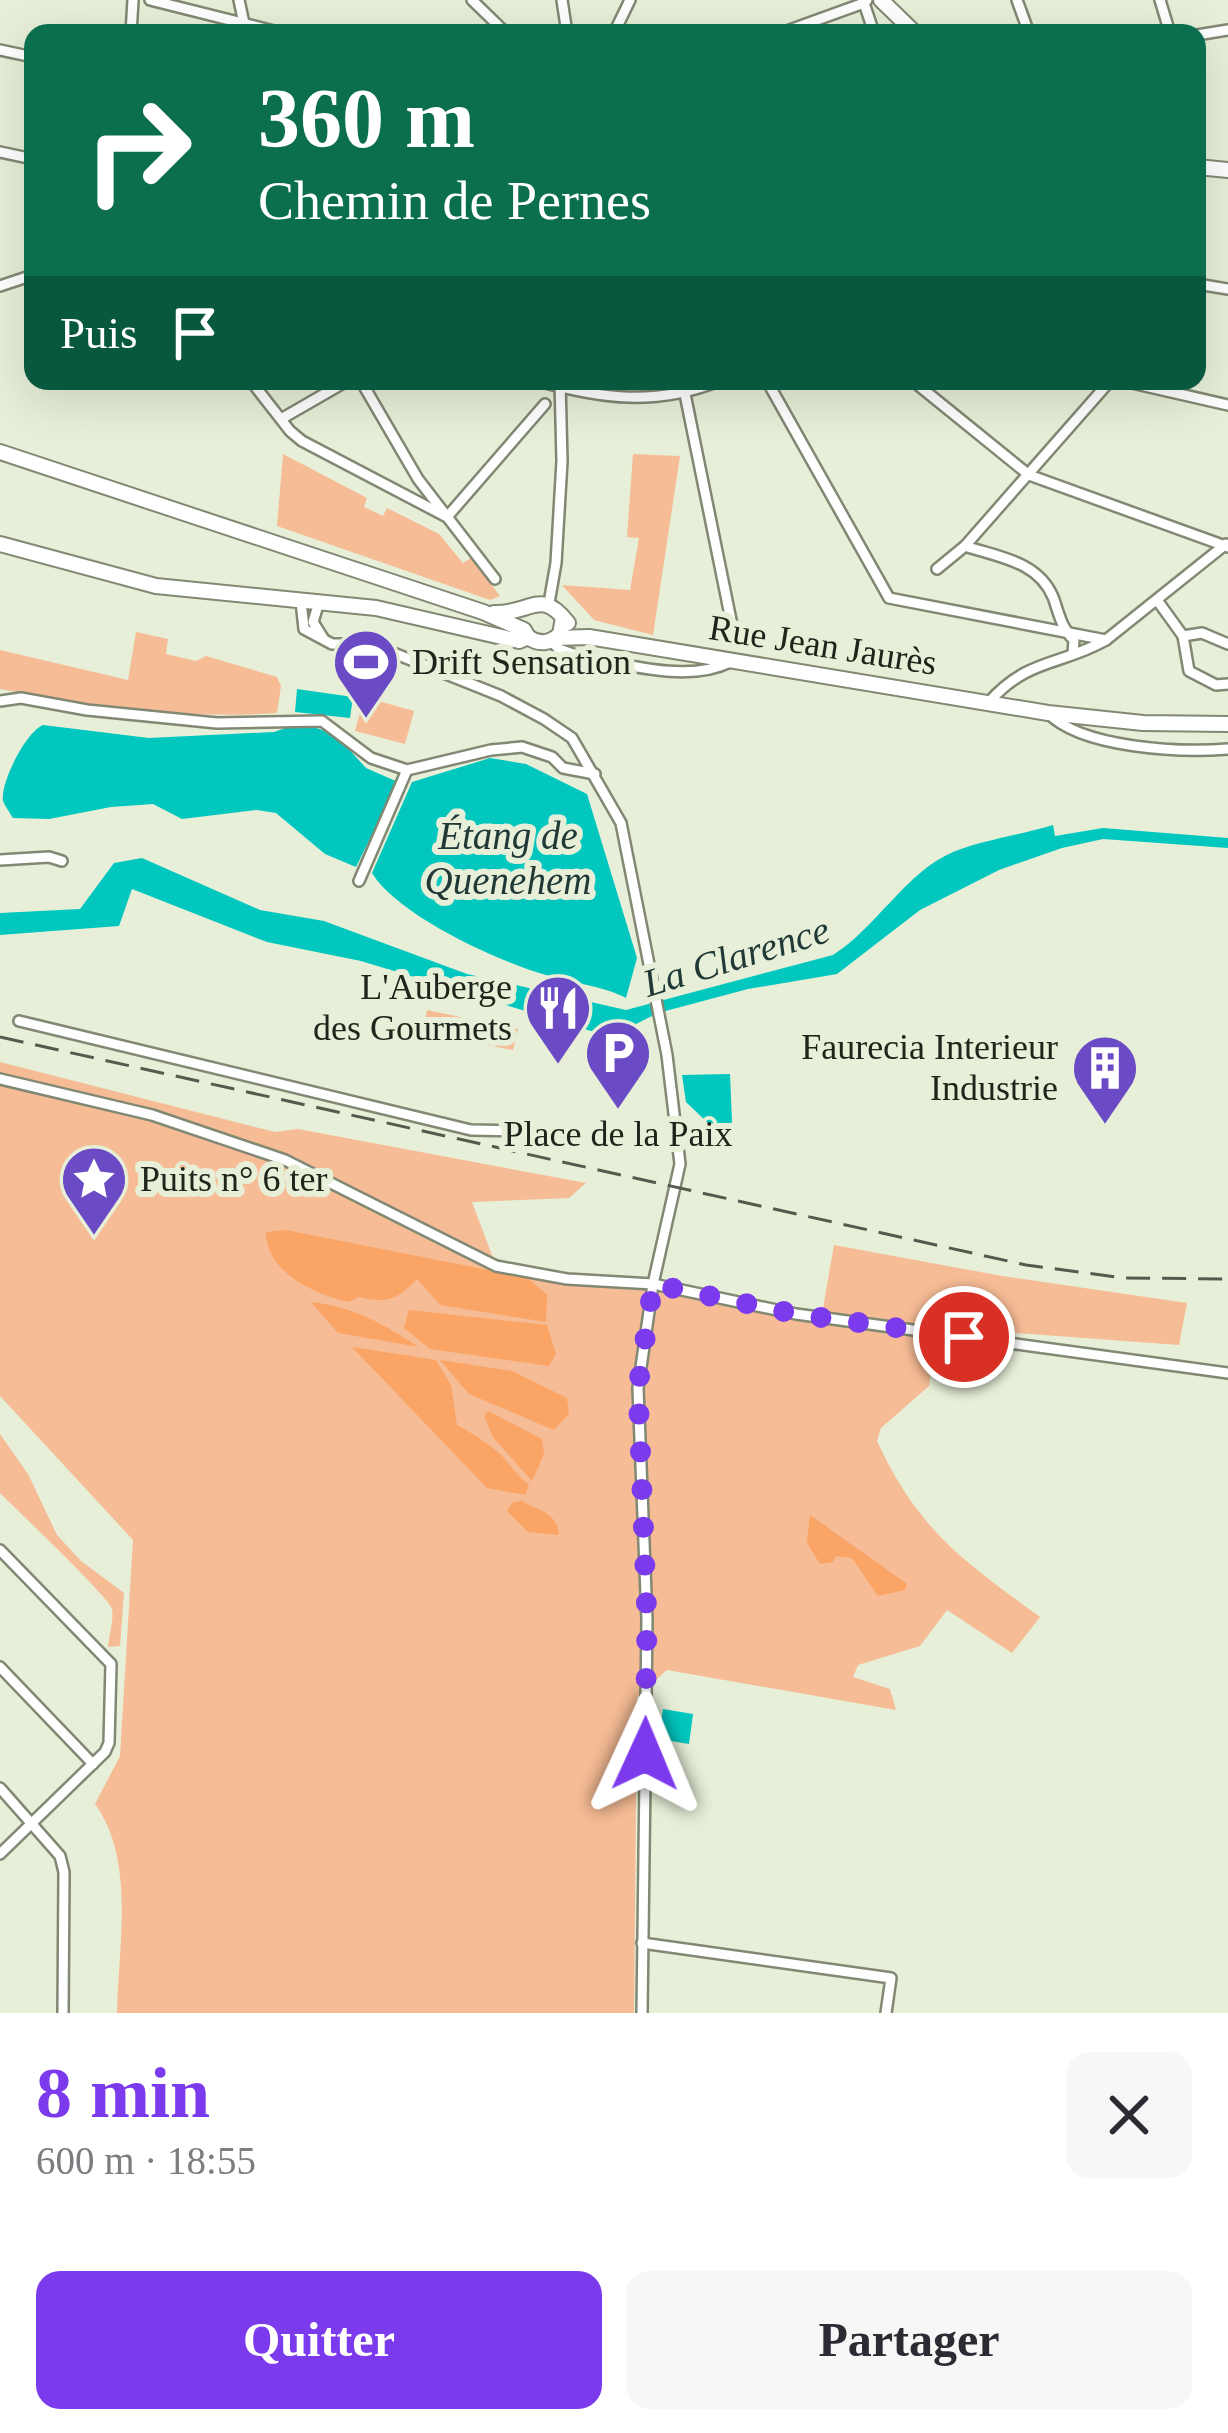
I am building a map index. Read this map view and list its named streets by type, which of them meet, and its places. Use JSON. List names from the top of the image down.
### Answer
{
  "streets": {
    "main road": ["Rue Jean Jaurès"]
  },
  "water": ["Étang de Quenehem", "La Clarence"],
  "places": {
    "sports": ["Drift Sensation"],
    "restaurant": ["L'Auberge des Gourmets"],
    "parking": ["Place de la Paix"],
    "building": ["Faurecia Interieur Industrie"],
    "place": ["Puits n° 6 ter"]
  },
  "page": {
    "turn": ["360 m", "Chemin de Pernes"],
    "then": "Puis",
    "heading": ["8 min", "600 m · 18:55"],
    "buttons": ["Quitter", "Partager"]
  }
}
